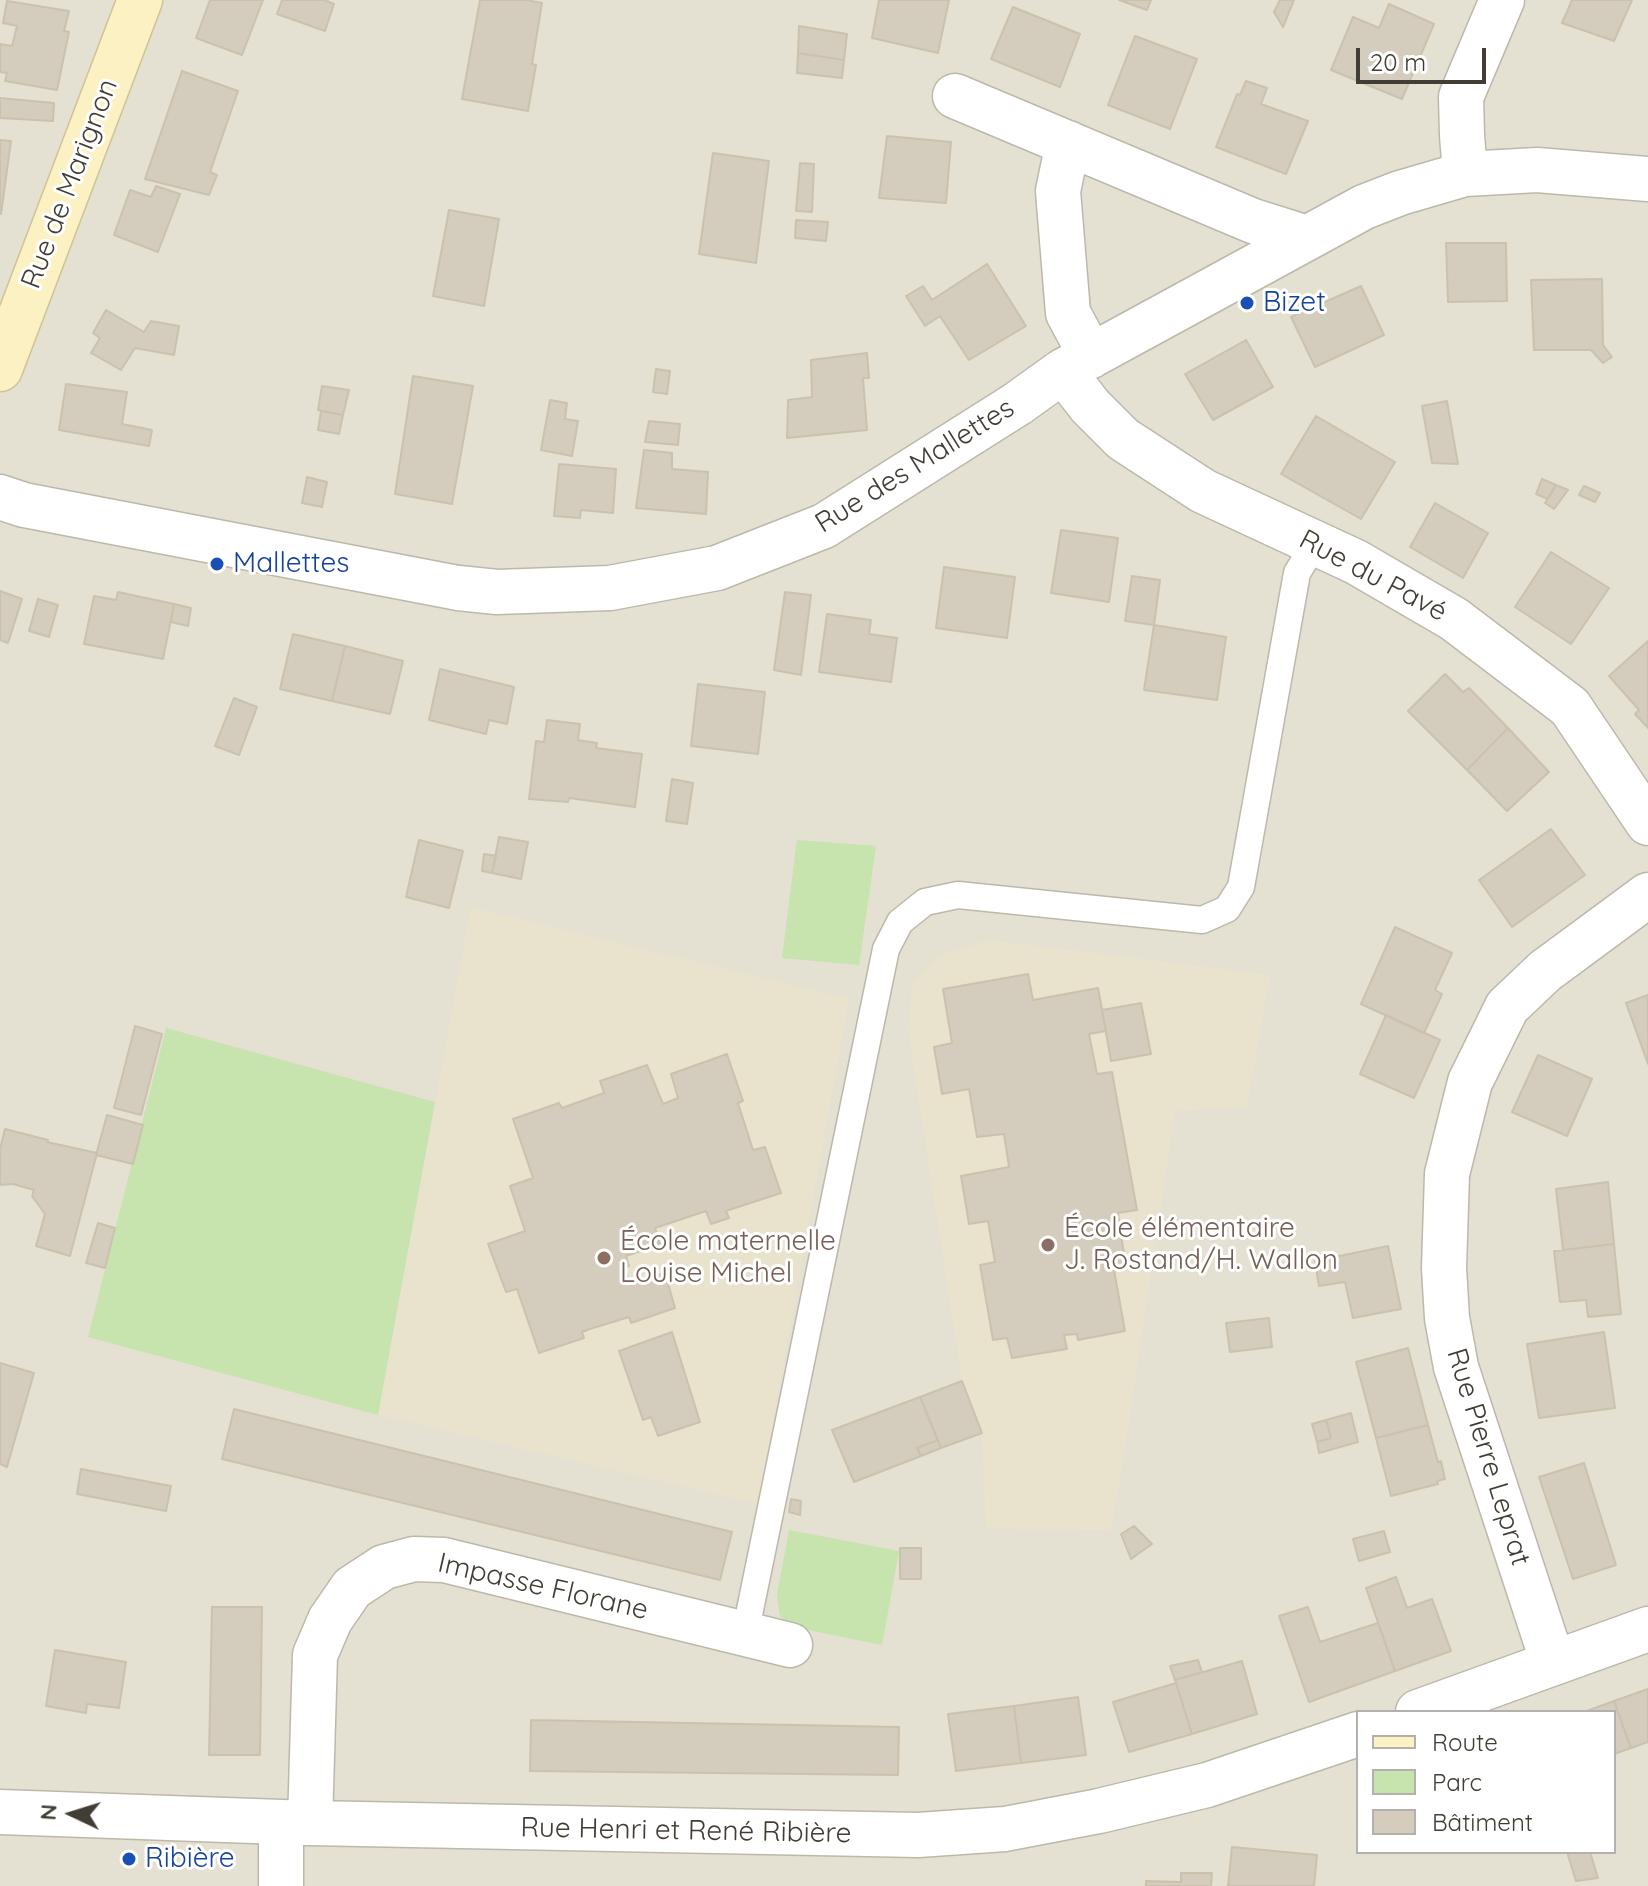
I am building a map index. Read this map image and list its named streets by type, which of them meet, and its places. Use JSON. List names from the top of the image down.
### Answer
{
  "streets": {
    "street": [
      "Rue de Marignon",
      "Rue des Mallettes",
      "Rue du Pavé",
      "Rue Pierre Leprat",
      "Impasse Florane",
      "Rue Henri et René Ribière"
    ]
  },
  "crossings": [
    ["Rue des Mallettes", "Rue du Pavé"],
    ["Impasse Florane", "Rue Henri et René Ribière"]
  ],
  "places": [
    "Bizet",
    "Mallettes",
    "École élémentaire J. Rostand/H. Wallon",
    "École maternelle Louise Michel",
    "Ribière"
  ],
  "legend": ["Route", "Parc", "Bâtiment"],
  "scale_bar": "20 m",
  "north": "left"
}
